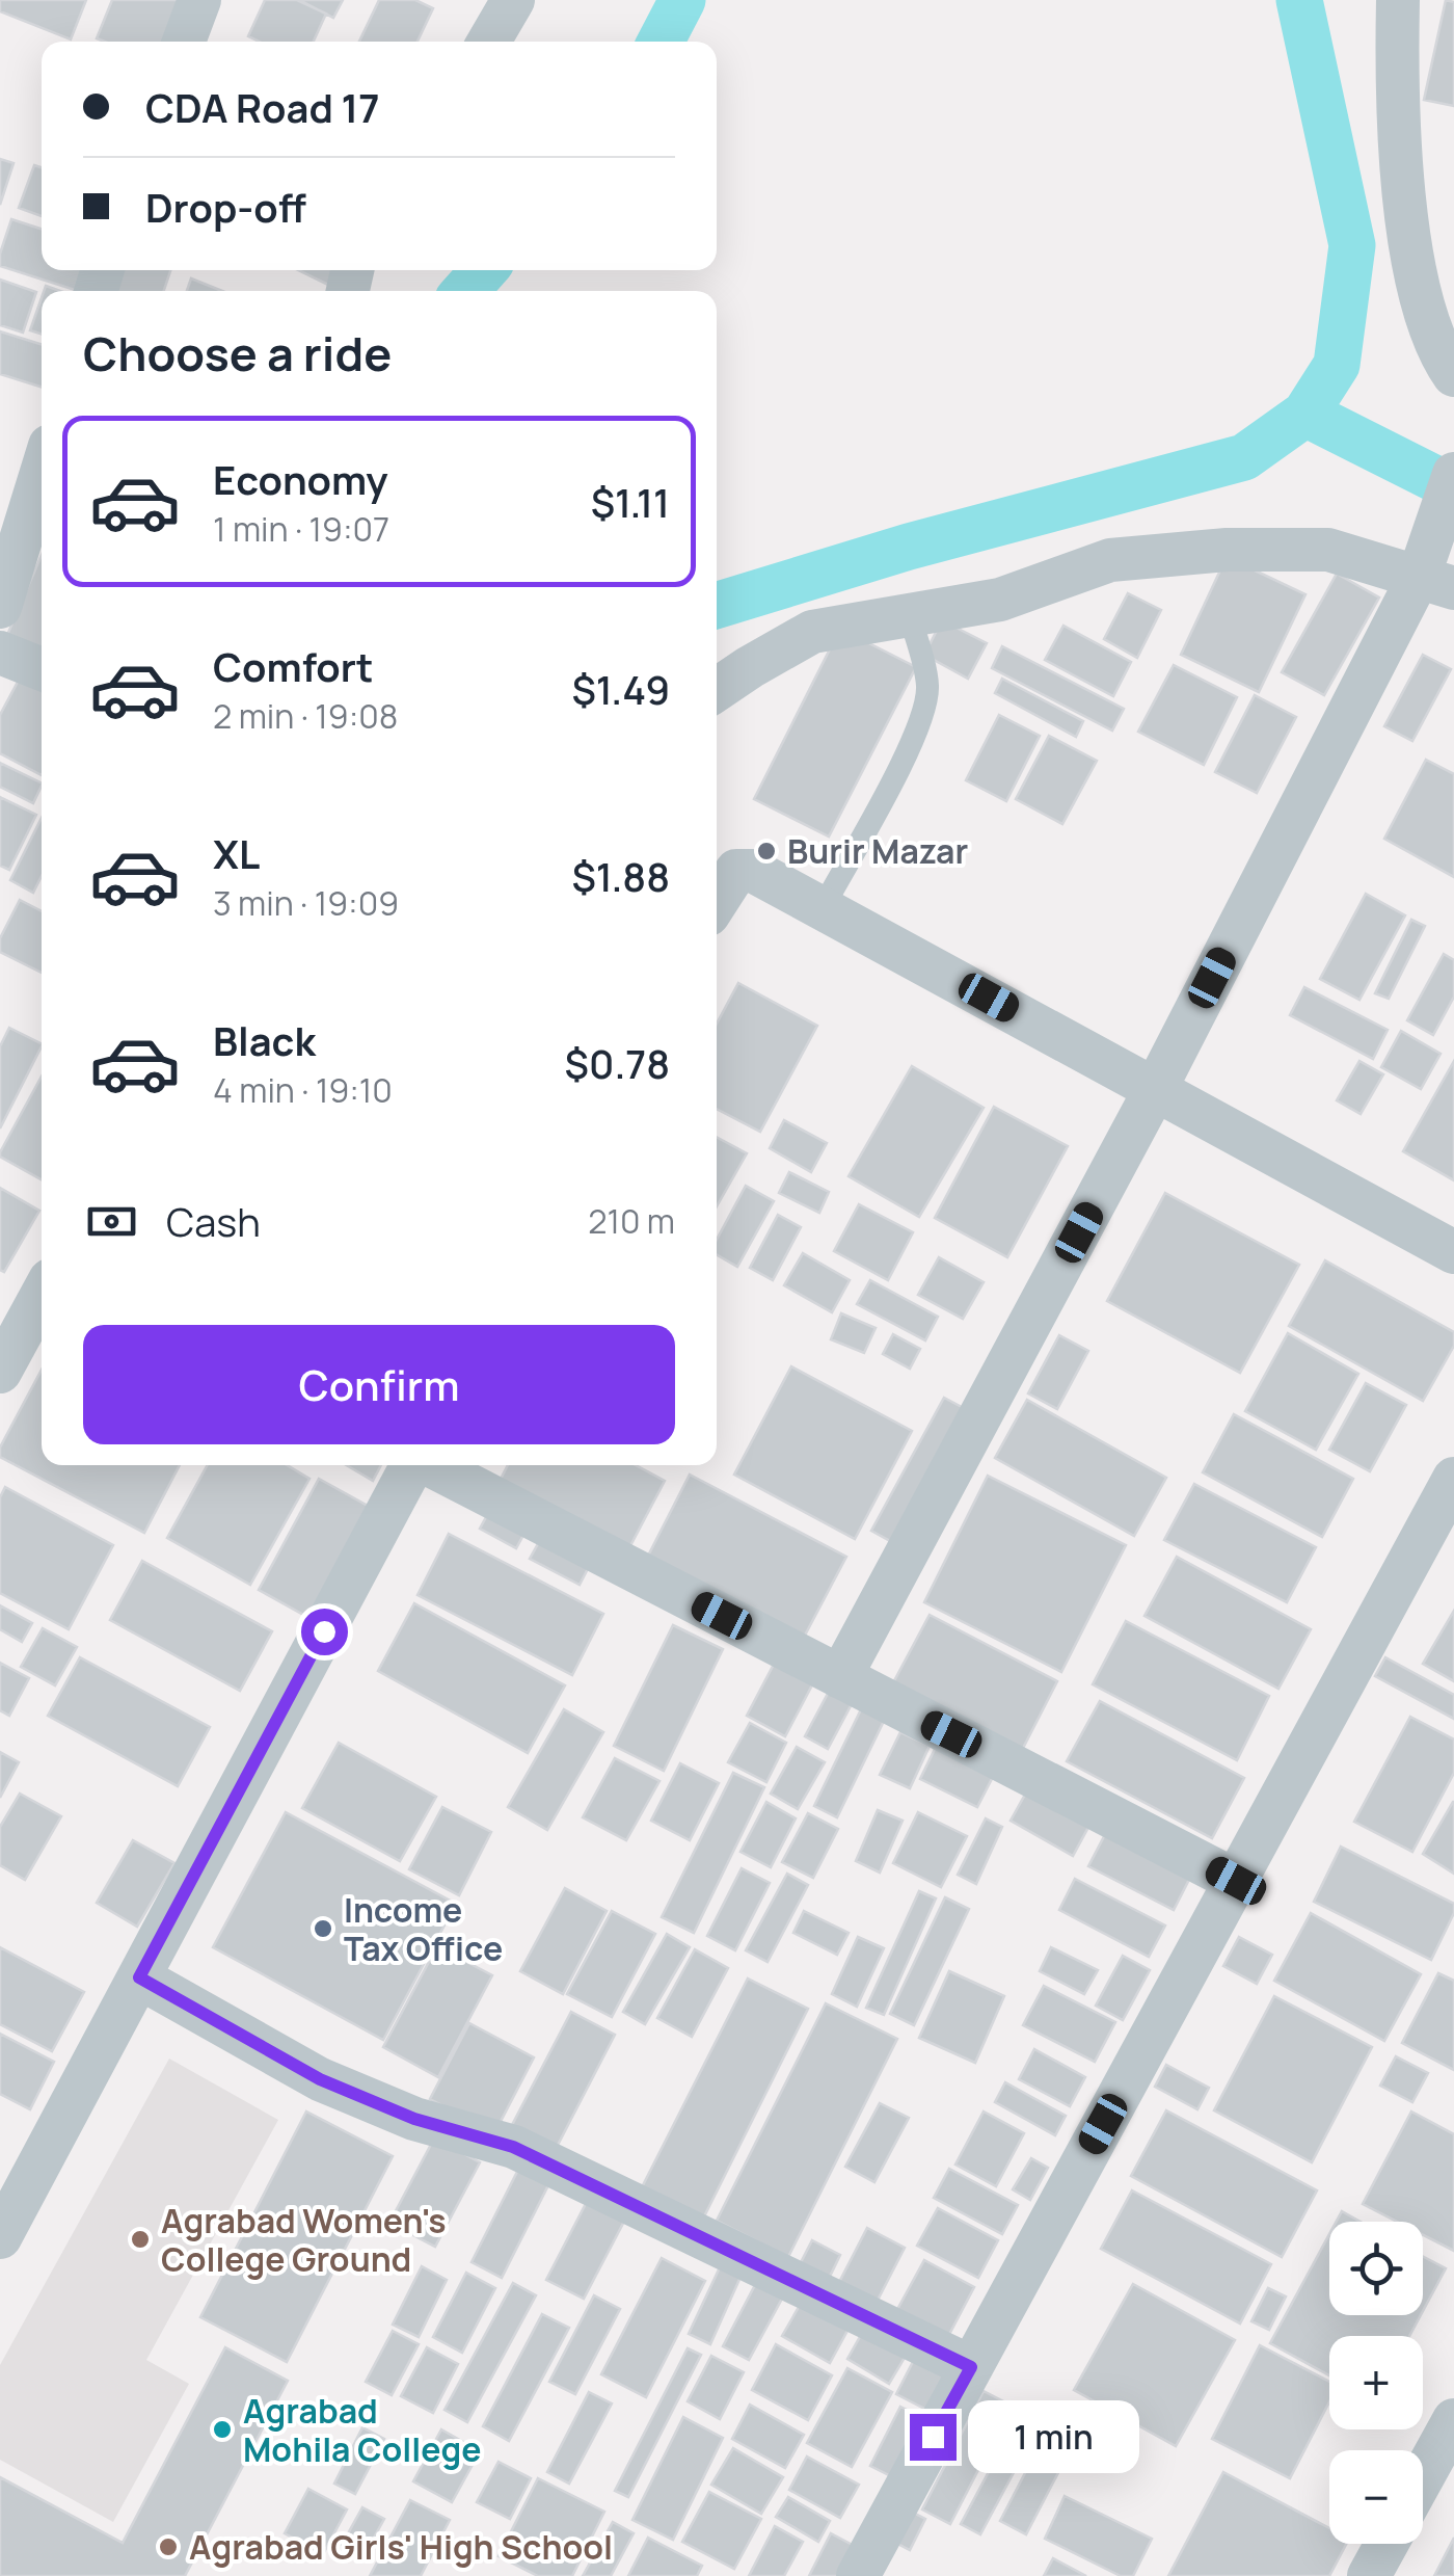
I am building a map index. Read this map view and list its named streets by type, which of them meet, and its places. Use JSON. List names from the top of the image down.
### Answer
{
  "places": [
    "Burir Mazar",
    "Income Tax Office",
    "Agrabad Women's College Ground",
    "Agrabad Mohila College",
    "Agrabad Girls' High School"
  ],
  "page": {
    "banner": ["CDA Road 17", "Drop-off"],
    "heading": "Choose a ride",
    "list": [
      {
        "name": "Economy",
        "note": "1 min · 19:07",
        "value": "$1.11"
      },
      {
        "name": "Comfort",
        "note": "2 min · 19:08",
        "value": "$1.49"
      },
      {
        "name": "XL",
        "note": "3 min · 19:09",
        "value": "$1.88"
      },
      {
        "name": "Black",
        "note": "4 min · 19:10",
        "value": "$0.78"
      }
    ],
    "pay": ["Cash", "210 m"],
    "buttons": "Confirm",
    "map_buttons": ["+", "−"],
    "bubble": "1 min"
  }
}
